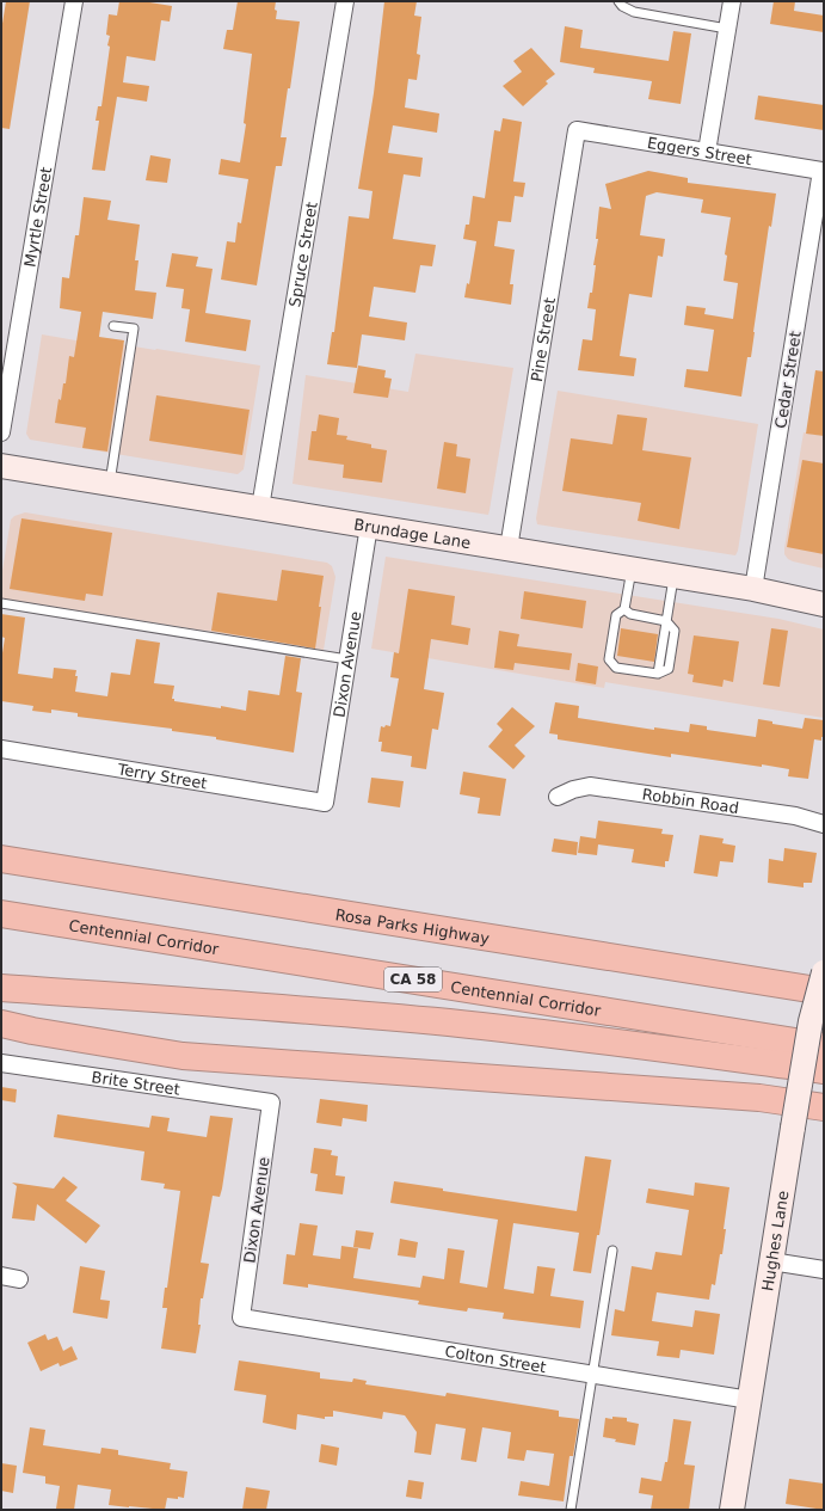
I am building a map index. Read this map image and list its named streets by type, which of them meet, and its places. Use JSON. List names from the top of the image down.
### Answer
{
  "streets": {
    "highway": ["Rosa Parks Highway", "Centennial Corridor", "CA 58"],
    "main road": ["Brundage Lane", "Hughes Lane"],
    "street": [
      "Eggers Street",
      "Myrtle Street",
      "Spruce Street",
      "Pine Street",
      "Cedar Street",
      "Dixon Avenue",
      "Terry Street",
      "Robbin Road",
      "Brite Street",
      "Colton Street"
    ]
  },
  "crossings": [
    ["Eggers Street", "Pine Street"],
    ["Eggers Street", "Cedar Street"],
    ["Spruce Street", "Brundage Lane"],
    ["Pine Street", "Brundage Lane"],
    ["Cedar Street", "Brundage Lane"],
    ["Brundage Lane", "Dixon Avenue"],
    ["Dixon Avenue", "Terry Street"],
    ["Dixon Avenue", "Brite Street"],
    ["Dixon Avenue", "Colton Street"],
    ["Hughes Lane", "Colton Street"]
  ]
}
